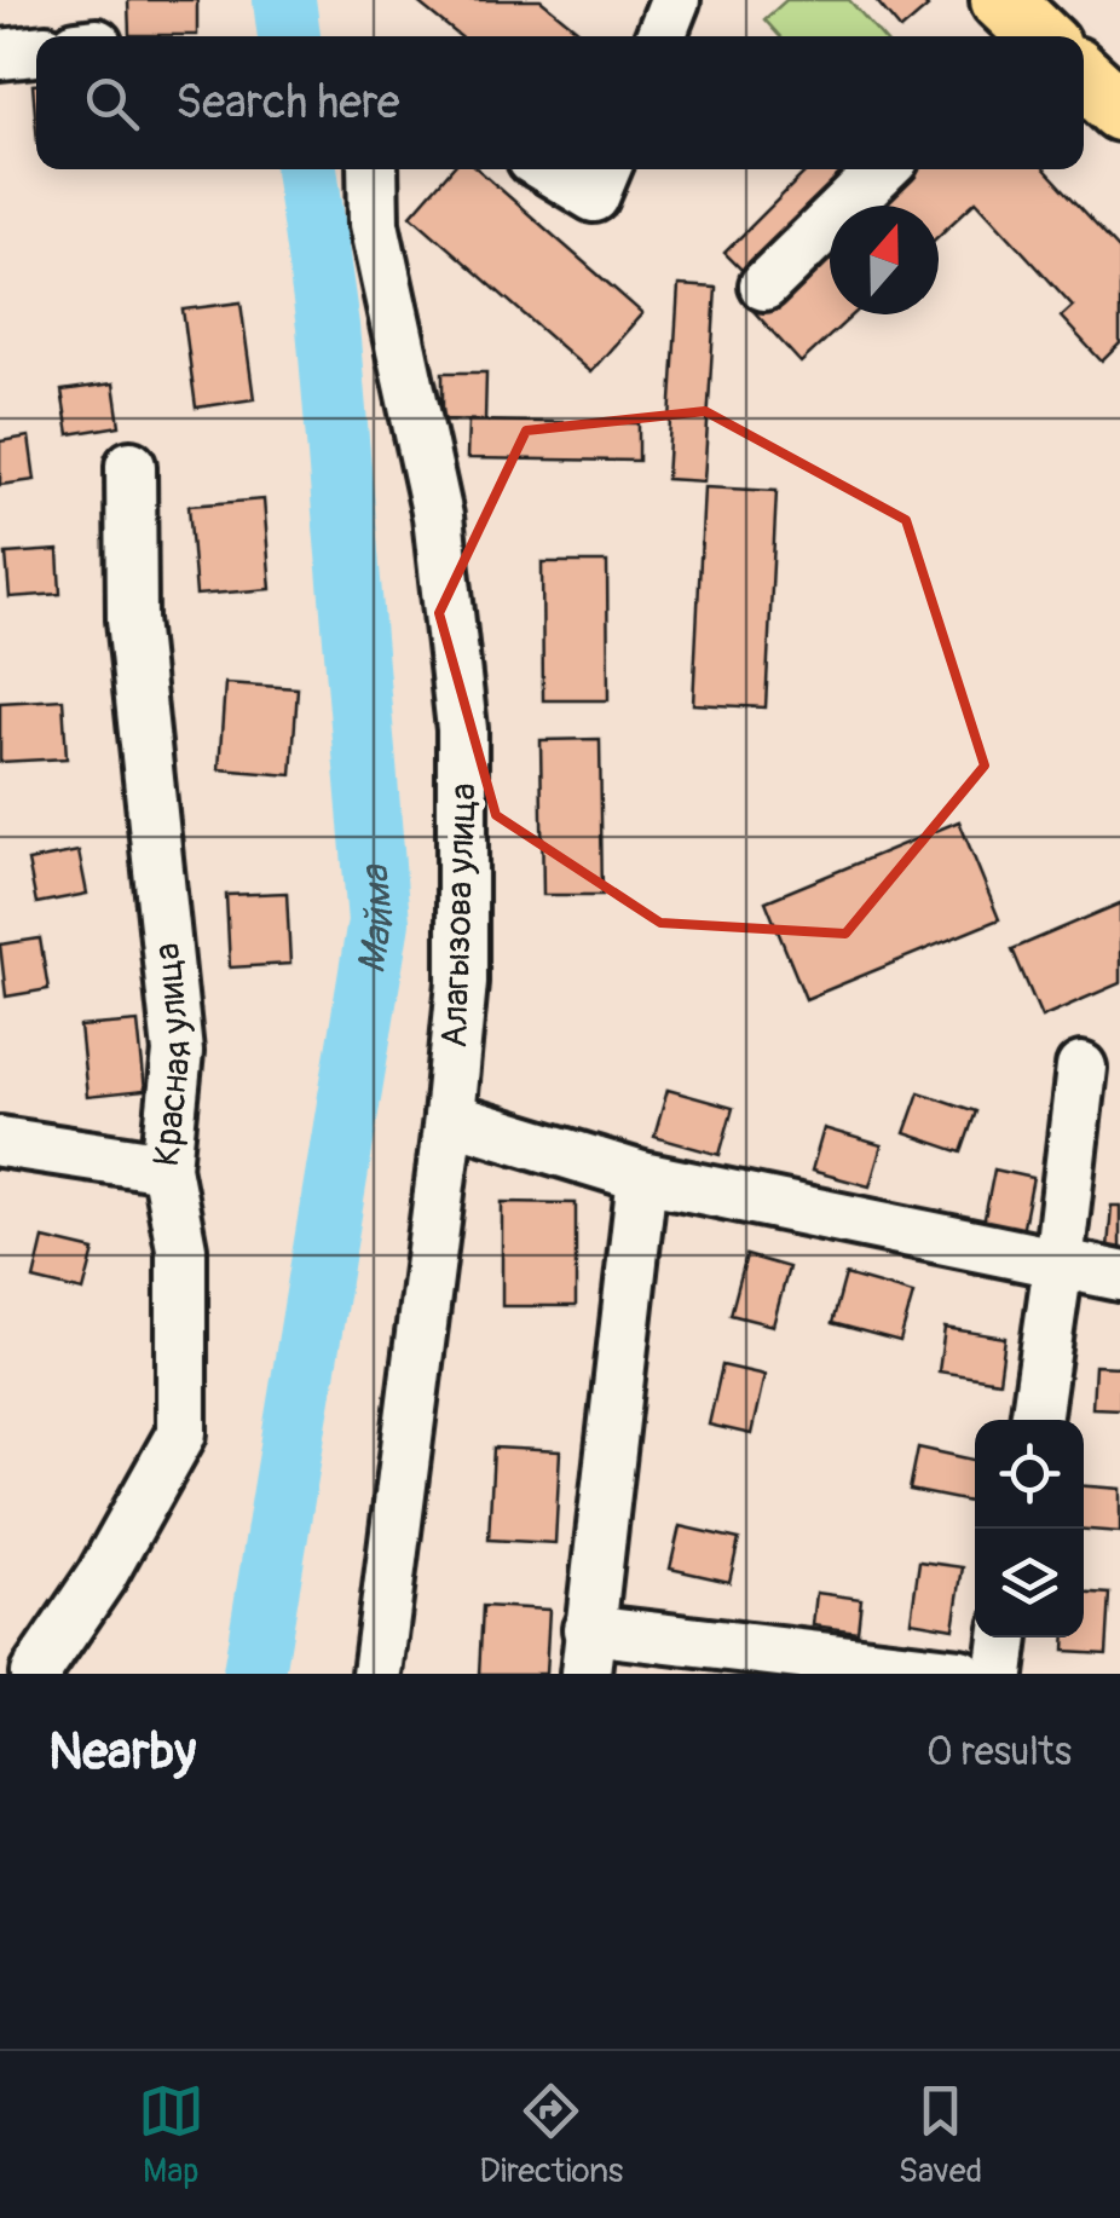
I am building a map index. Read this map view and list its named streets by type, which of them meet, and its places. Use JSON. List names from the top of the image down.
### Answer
{
  "streets": {
    "street": ["Алагызова улица", "Красная улица"]
  },
  "water": ["Майма"],
  "north": "top",
  "page": {
    "search": "Search here",
    "heading": ["Nearby", "0 results"],
    "nav": ["Map", "Directions", "Saved"]
  }
}
